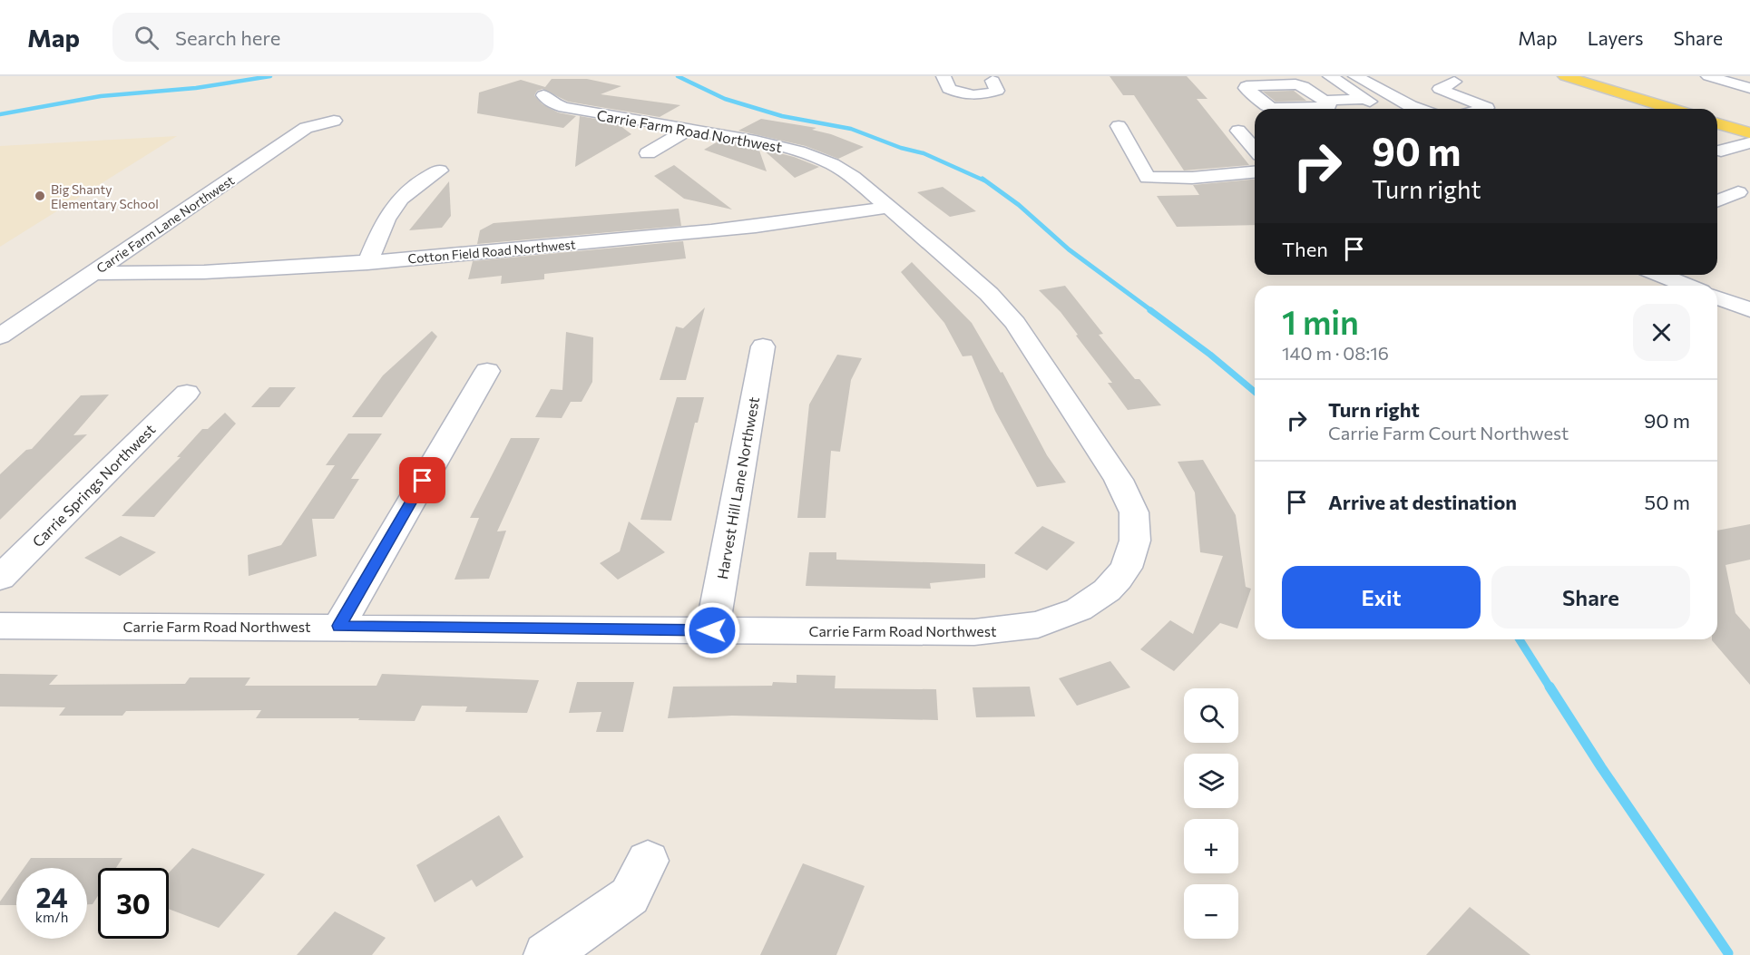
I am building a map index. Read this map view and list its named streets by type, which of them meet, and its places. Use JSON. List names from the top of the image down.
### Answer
{
  "streets": {
    "street": [
      "Carrie Farm Road Northwest",
      "Carrie Farm Lane Northwest",
      "Cotton Field Road Northwest",
      "Carrie Springs Northwest",
      "Harvest Hill Lane Northwest"
    ]
  },
  "crossings": [
    ["Carrie Farm Road Northwest", "Cotton Field Road Northwest"],
    ["Carrie Farm Road Northwest", "Harvest Hill Lane Northwest"],
    ["Carrie Farm Lane Northwest", "Cotton Field Road Northwest"]
  ],
  "places": ["Big Shanty Elementary School"],
  "page": {
    "header": "Map",
    "search": "Search here",
    "nav": ["Map", "Layers", "Share"],
    "turn": ["90 m", "Turn right"],
    "then": "Then",
    "heading": ["1 min", "140 m · 08:16"],
    "list": [
      {
        "name": "Turn right",
        "note": "Carrie Farm Court Northwest",
        "value": "90 m"
      },
      {
        "name": "Arrive at destination",
        "value": "50 m"
      }
    ],
    "buttons": ["Exit", "Share"],
    "map_buttons": ["+", "−"],
    "speed": "24 km/h",
    "limit": "30"
  }
}
